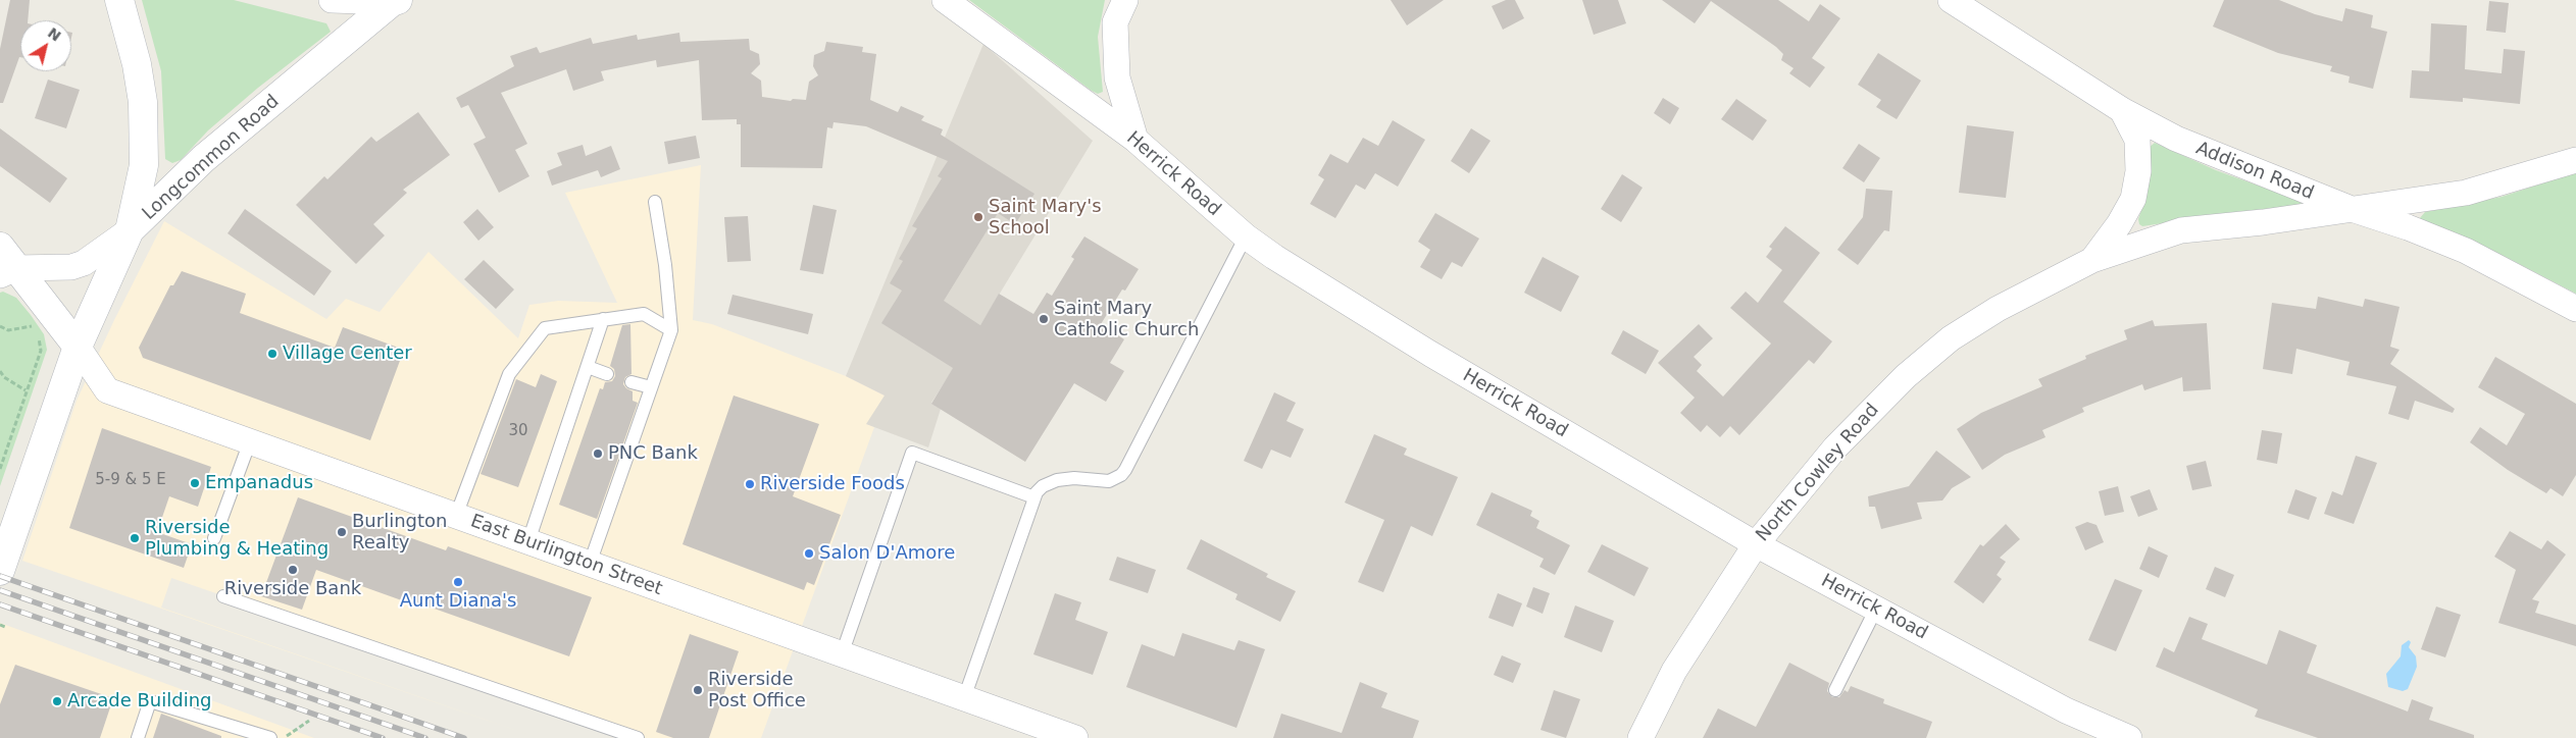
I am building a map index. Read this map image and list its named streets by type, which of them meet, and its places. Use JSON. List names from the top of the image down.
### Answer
{
  "streets": {
    "street": [
      "Longcommon Road",
      "Addison Road",
      "Herrick Road",
      "North Cowley Road",
      "East Burlington Street"
    ]
  },
  "crossings": [
    ["Longcommon Road", "East Burlington Street"],
    ["Addison Road", "North Cowley Road"],
    ["Herrick Road", "North Cowley Road"]
  ],
  "places": [
    "Saint Mary's School",
    "Saint Mary Catholic Church",
    "Village Center",
    "PNC Bank",
    "Empanadus",
    "Riverside Foods",
    "Burlington Realty",
    "Riverside Plumbing & Heating",
    "Salon D'Amore",
    "Riverside Bank",
    "Aunt Diana's",
    "Riverside Post Office",
    "Arcade Building"
  ],
  "house_numbers": ["30", "5-9 & 5 E"],
  "north": "top right"
}
